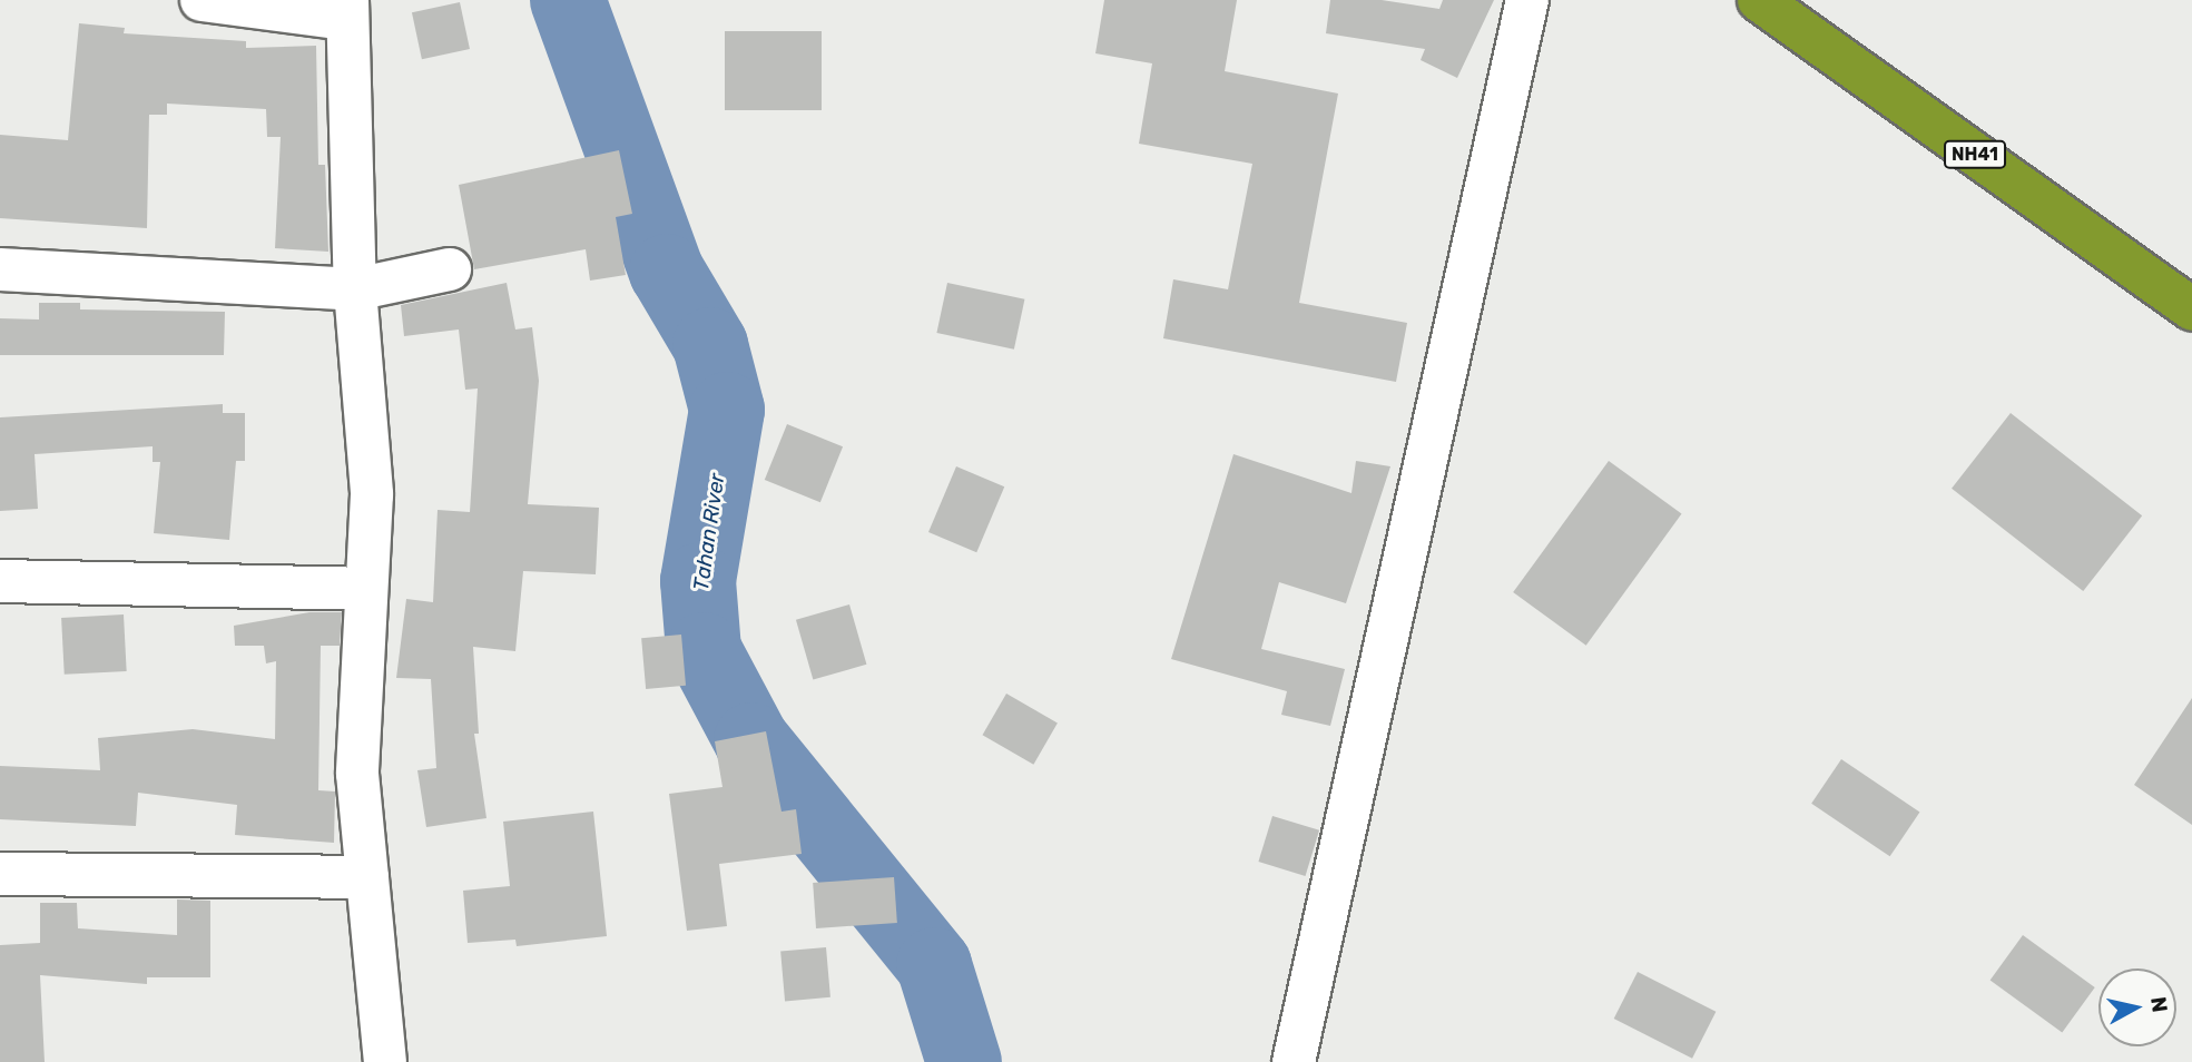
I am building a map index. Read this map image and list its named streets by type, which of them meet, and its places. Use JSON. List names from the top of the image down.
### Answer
{
  "streets": {
    "highway": ["NH41"]
  },
  "water": ["Tahan River"],
  "north": "right"
}
